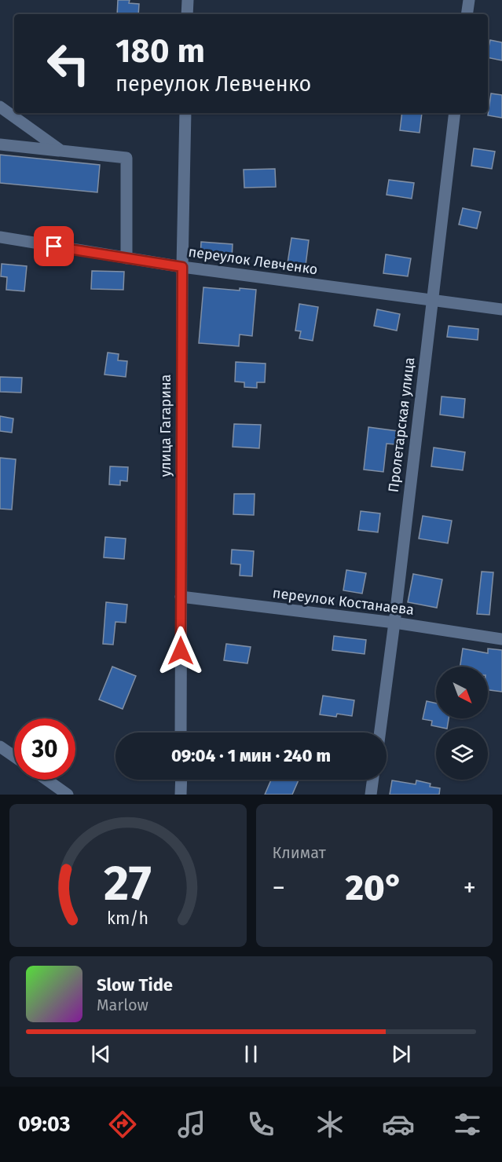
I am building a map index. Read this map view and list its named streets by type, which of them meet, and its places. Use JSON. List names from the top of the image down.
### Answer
{
  "streets": {
    "street": [
      "переулок Левченко",
      "Пролетарская улица",
      "улица Гагарина",
      "переулок Костанаева"
    ]
  },
  "crossings": [
    ["переулок Левченко", "Пролетарская улица"],
    ["переулок Левченко", "улица Гагарина"],
    ["Пролетарская улица", "переулок Костанаева"],
    ["улица Гагарина", "переулок Костанаева"]
  ],
  "north": "bottom right",
  "page": {
    "turn": ["180 m", "переулок Левченко"],
    "limit": "30",
    "trip": "09:04 · 1 мин · 240 m",
    "tile": "Климат",
    "heat": ["−", "20°", "+"],
    "song": ["Slow Tide", "Marlow"],
    "tabs": "09:03",
    "gauge": ["27", "km/h"]
  }
}
